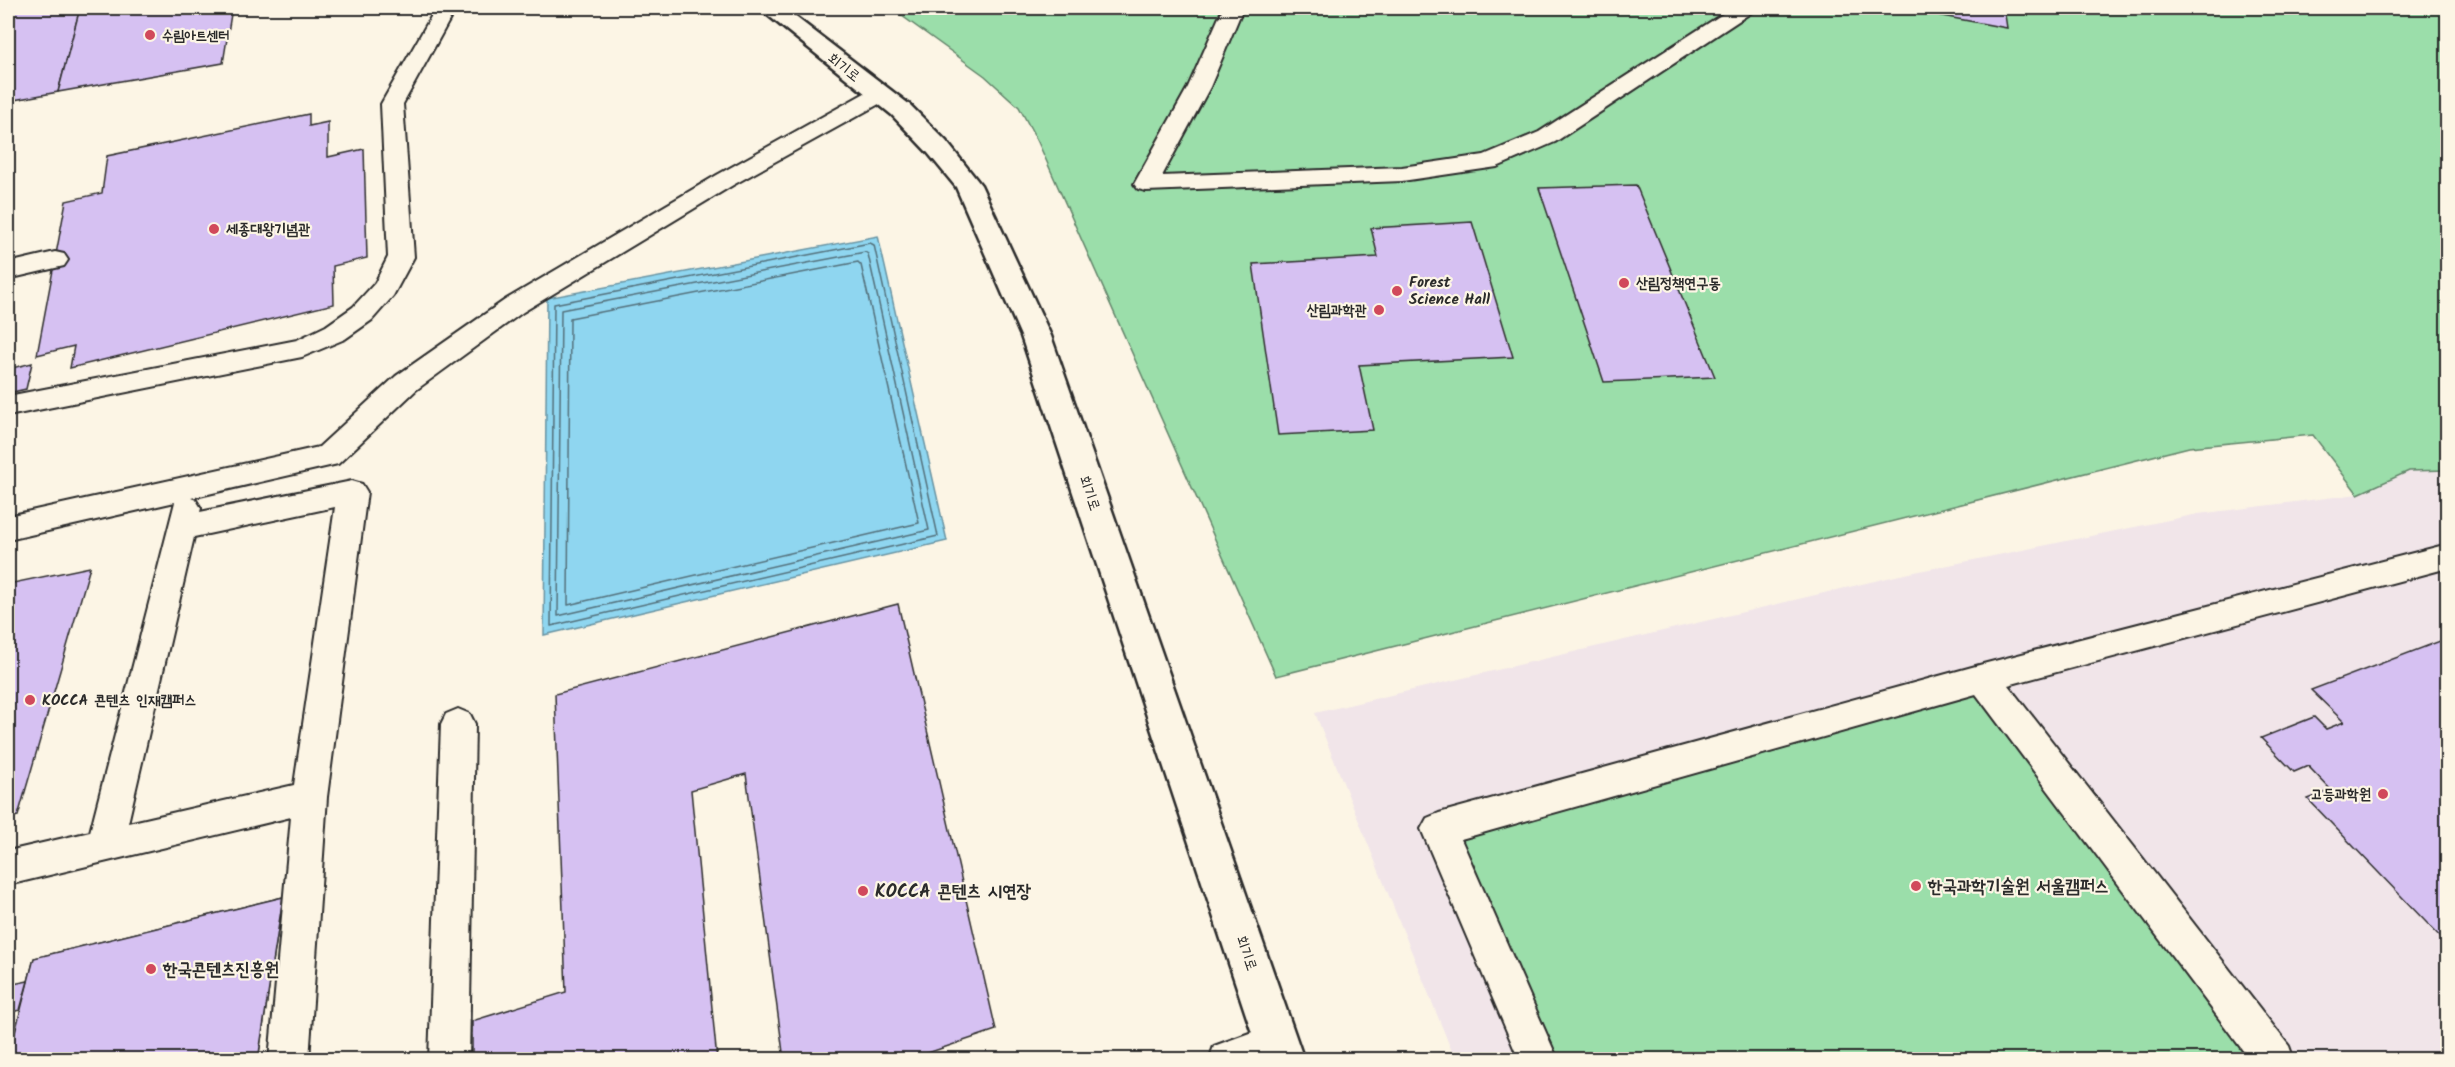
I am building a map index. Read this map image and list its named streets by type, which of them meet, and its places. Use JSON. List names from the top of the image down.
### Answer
{
  "streets": {
    "main road": ["회기로"]
  },
  "places": [
    "수림아트센터",
    "세종대왕기념관",
    "산림정책연구동",
    "Forest Science Hall",
    "산림과학관",
    "KOCCA 콘텐츠 인재캠퍼스",
    "고등과학원",
    "한국과학기술원 서울캠퍼스",
    "KOCCA 콘텐츠 시연장",
    "한국콘텐츠진흥원"
  ]
}
